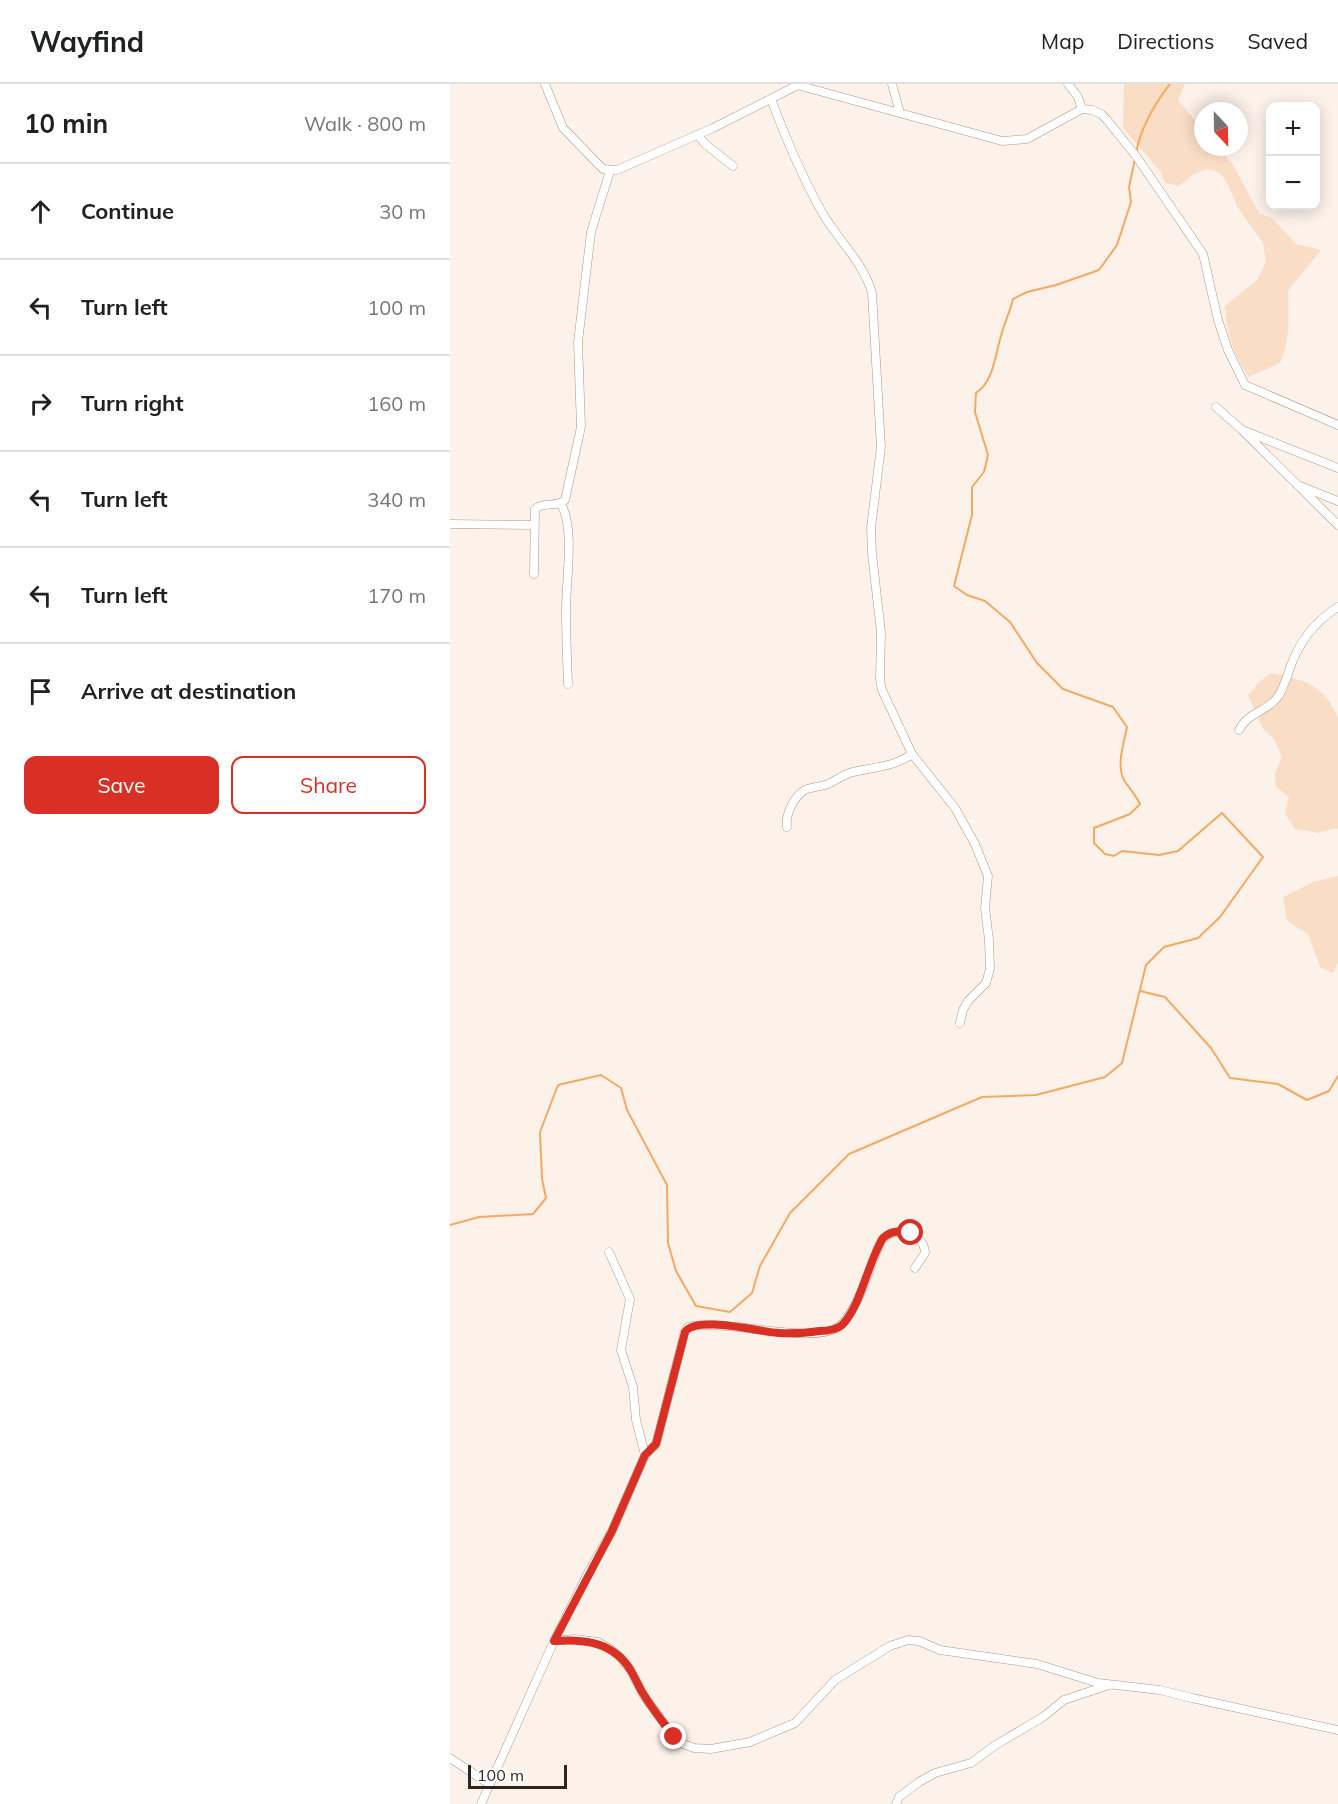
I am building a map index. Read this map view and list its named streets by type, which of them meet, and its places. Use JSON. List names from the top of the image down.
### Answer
{
  "scale_bar": "100 m",
  "north": "bottom",
  "page": {
    "header": "Wayfind",
    "nav": ["Map", "Directions", "Saved"],
    "heading": ["10 min", "Walk · 800 m"],
    "map_buttons": ["+", "−"],
    "list": [
      ["Continue", "30 m"],
      ["Turn left", "100 m"],
      ["Turn right", "160 m"],
      ["Turn left", "340 m"],
      ["Turn left", "170 m"],
      "Arrive at destination"
    ],
    "buttons": ["Save", "Share"],
    "scale": "100 m"
  }
}
